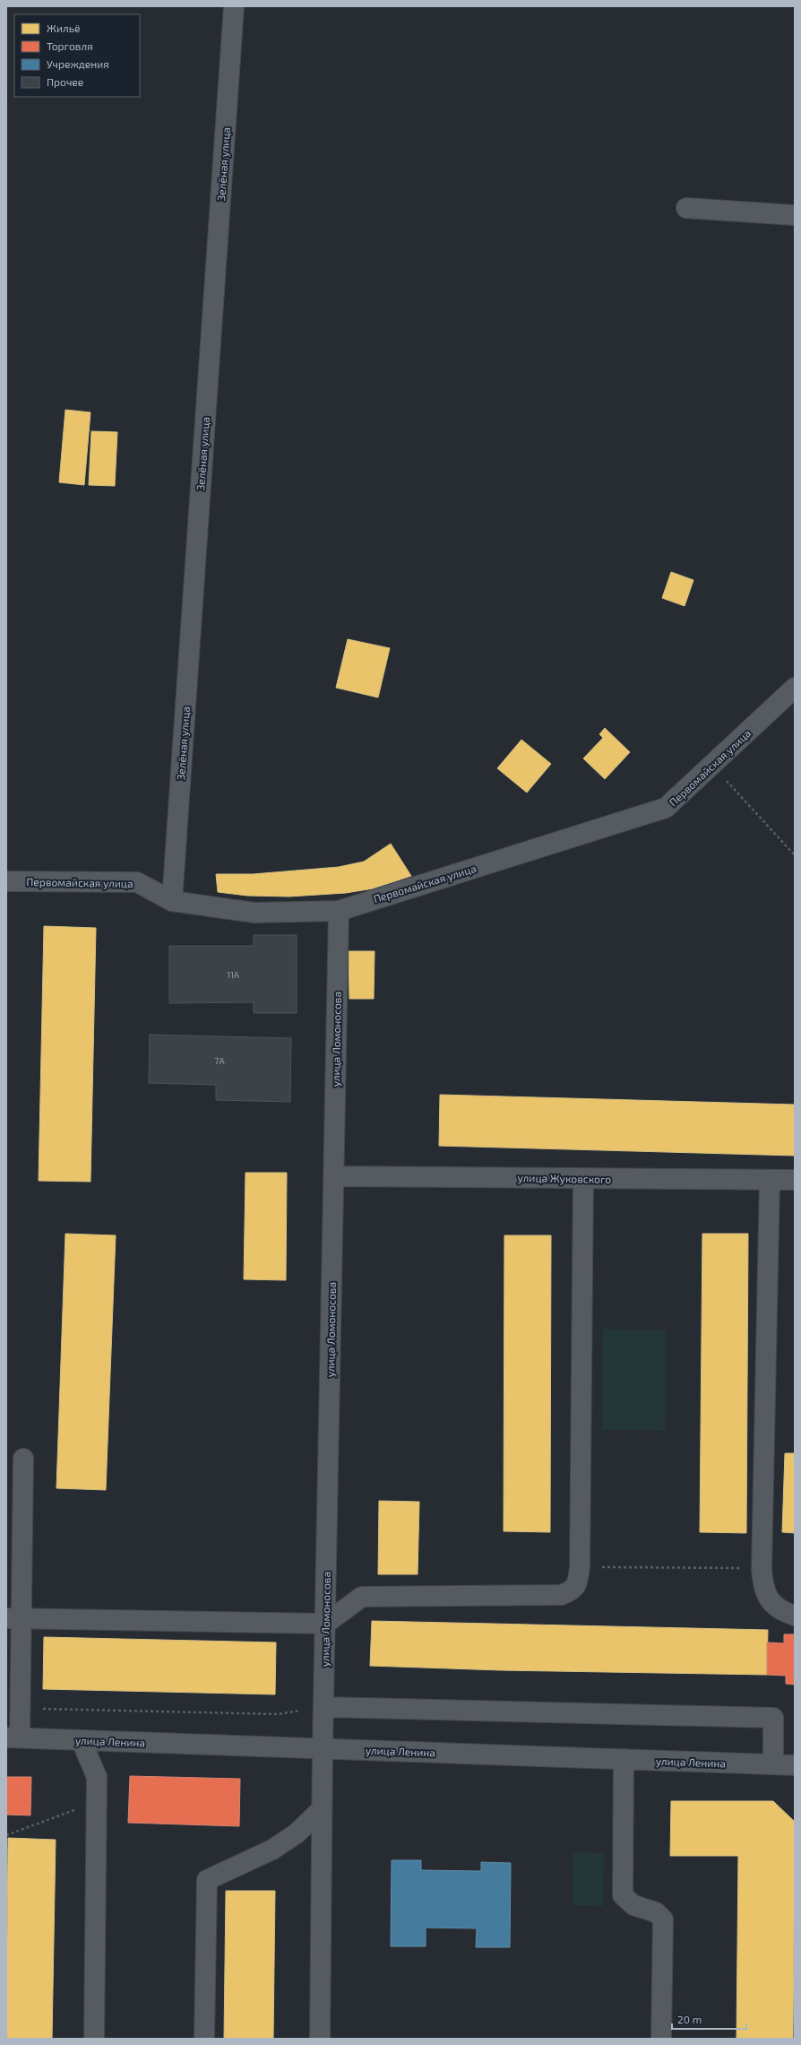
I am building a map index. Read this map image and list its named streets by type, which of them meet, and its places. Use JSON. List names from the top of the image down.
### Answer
{
  "streets": {
    "street": [
      "Зелёная улица",
      "Первомайская улица",
      "улица Ломоносова",
      "улица Жуковского",
      "улица Ленина"
    ]
  },
  "crossings": [
    ["Зелёная улица", "Первомайская улица"],
    ["Первомайская улица", "улица Ломоносова"],
    ["улица Ломоносова", "улица Жуковского"],
    ["улица Ломоносова", "улица Ленина"]
  ],
  "house_numbers": ["11А", "7А"],
  "legend": [
    "Жильё",
    "Торговля",
    "Учреждения",
    "Прочее"
  ],
  "scale_bar": "20 m"
}
